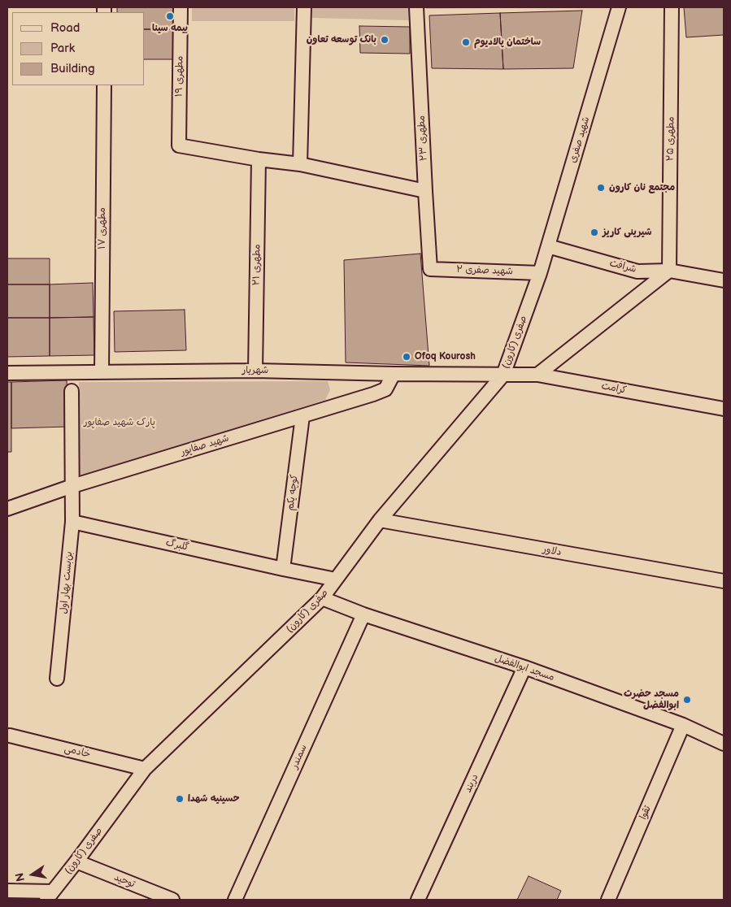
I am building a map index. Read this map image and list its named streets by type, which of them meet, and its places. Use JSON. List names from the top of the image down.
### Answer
{
  "streets": {
    "street": [
      "مطهری ۱۹",
      "مطهری ۲۳",
      "مطهری ۲۵",
      "شهید صفری",
      "مطهری ۱۷",
      "مطهری ۲۱",
      "شرافت",
      "شهید صفری ۲",
      "صفری (کارون)",
      "شهریار",
      "کرامت",
      "شهید صفاپور",
      "کوچه یکم",
      "گلبرگ",
      "دلاور",
      "بن‌بست بهار اول",
      "مسجد ابوالفضل",
      "خادمی",
      "سمندر",
      "دربند",
      "تقوا",
      "توحید"
    ]
  },
  "crossings": [
    ["مطهری ۱۹", "مطهری ۲۱"],
    ["مطهری ۲۳", "شهید صفری ۲"],
    ["مطهری ۲۵", "شرافت"],
    ["شهید صفری", "شرافت"],
    ["شهید صفری", "شهید صفری ۲"],
    ["شهید صفری", "صفری (کارون)"],
    ["مطهری ۱۷", "شهریار"],
    ["مطهری ۲۱", "شهریار"],
    ["شهید صفری ۲", "صفری (کارون)"],
    ["صفری (کارون)", "شهریار"],
    ["صفری (کارون)", "کرامت"],
    ["صفری (کارون)", "گلبرگ"],
    ["صفری (کارون)", "دلاور"],
    ["صفری (کارون)", "مسجد ابوالفضل"],
    ["صفری (کارون)", "خادمی"],
    ["صفری (کارون)", "توحید"],
    ["شهریار", "کرامت"],
    ["شهریار", "شهید صفاپور"],
    ["شهید صفاپور", "کوچه یکم"],
    ["شهید صفاپور", "بن‌بست بهار اول"],
    ["کوچه یکم", "گلبرگ"],
    ["گلبرگ", "بن‌بست بهار اول"],
    ["مسجد ابوالفضل", "سمندر"],
    ["مسجد ابوالفضل", "دربند"],
    ["مسجد ابوالفضل", "تقوا"]
  ],
  "parks": ["پارک شهید صفاپور"],
  "places": [
    "بیمه سینا",
    "بانک توسعه تعاون",
    "ساختمان پالادیوم",
    "مجتمع نان کارون",
    "شیرینی کاریز",
    "Ofoq Kourosh",
    "مسجد حضرت ابوالفضل",
    "حسینیه شهدا"
  ],
  "legend": ["Road", "Park", "Building"],
  "north": "left"
}
